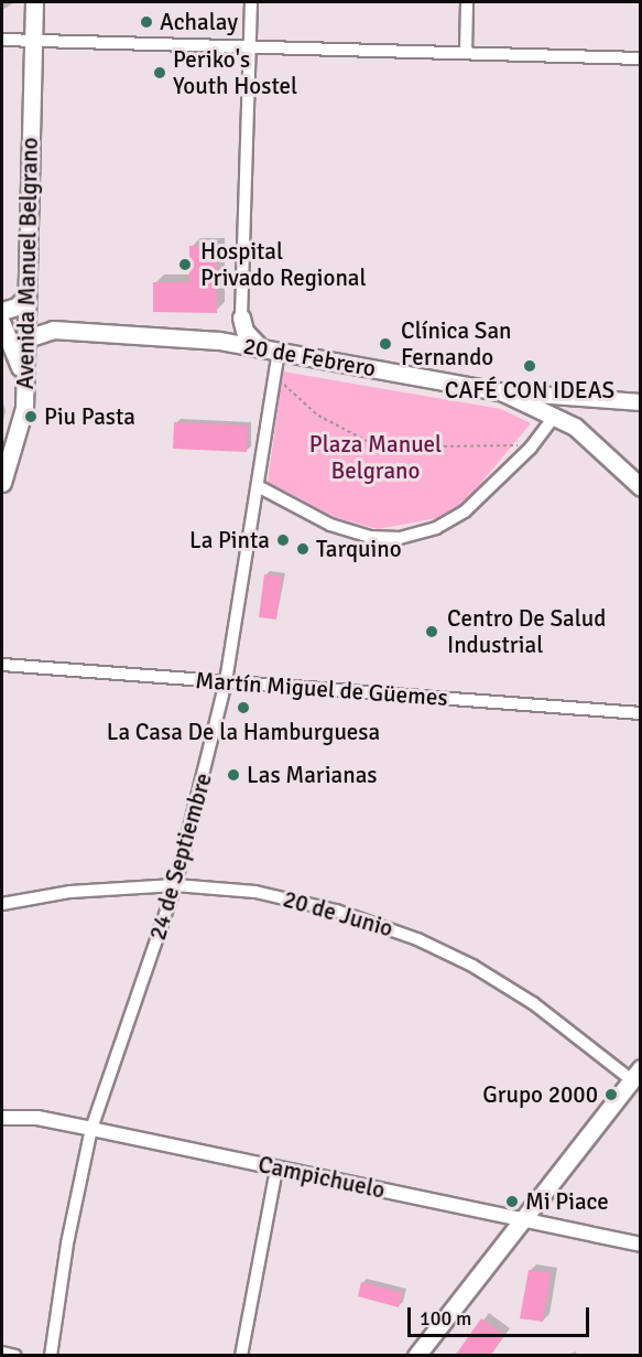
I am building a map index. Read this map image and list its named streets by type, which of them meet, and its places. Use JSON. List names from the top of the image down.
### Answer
{
  "streets": {
    "main road": ["Avenida Manuel Belgrano", "20 de Febrero"],
    "street": [
      "Martín Miguel de Güemes",
      "24 de Septiembre",
      "20 de Junio",
      "Campichuelo"
    ]
  },
  "crossings": [
    ["Avenida Manuel Belgrano", "20 de Febrero"],
    ["20 de Febrero", "24 de Septiembre"],
    ["Martín Miguel de Güemes", "24 de Septiembre"],
    ["24 de Septiembre", "20 de Junio"],
    ["24 de Septiembre", "Campichuelo"]
  ],
  "parks": ["Plaza Manuel Belgrano"],
  "places": [
    "Achalay",
    "Periko's Youth Hostel",
    "Hospital Privado Regional",
    "Clínica San Fernando",
    "CAFÉ CON IDEAS",
    "Piu Pasta",
    "La Pinta",
    "Tarquino",
    "Centro De Salud Industrial",
    "La Casa De la Hamburguesa",
    "Las Marianas",
    "Grupo 2000",
    "Mi Piace"
  ],
  "scale_bar": "100 m"
}
